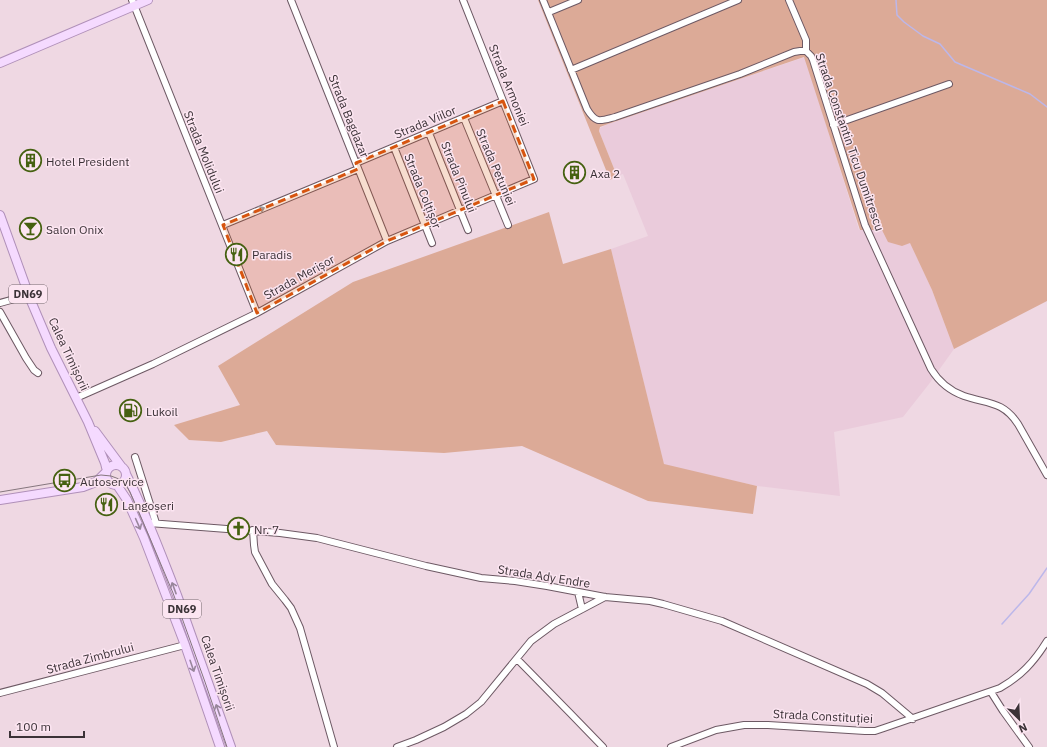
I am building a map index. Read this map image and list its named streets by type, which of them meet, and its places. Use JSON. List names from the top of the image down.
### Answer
{
  "streets": {
    "main road": ["DN69", "Calea Timișorii"],
    "street": [
      "Strada Armoniei",
      "Strada Bagdazar",
      "Strada Viilor",
      "Strada Constantin Ticu Dumitrescu",
      "Strada Molidului",
      "Strada Petuniei",
      "Strada Pinului",
      "Strada Colțișor",
      "Strada Merișor",
      "Strada Ady Endre",
      "Strada Zimbrului",
      "Strada Constituției"
    ]
  },
  "crossings": [
    ["Strada Armoniei", "Strada Viilor"],
    ["Strada Armoniei", "Strada Merișor"],
    ["Strada Bagdazar", "Strada Viilor"],
    ["Strada Bagdazar", "Strada Merișor"],
    ["Strada Viilor", "Strada Molidului"],
    ["Strada Viilor", "Strada Petuniei"],
    ["Strada Viilor", "Strada Pinului"],
    ["Strada Viilor", "Strada Colțișor"],
    ["Strada Molidului", "Strada Merișor"],
    ["Strada Petuniei", "Strada Merișor"],
    ["Strada Pinului", "Strada Merișor"],
    ["Strada Colțișor", "Strada Merișor"],
    ["Strada Merișor", "Calea Timișorii"],
    ["DN69", "Calea Timișorii"],
    ["Calea Timișorii", "Strada Ady Endre"],
    ["Calea Timișorii", "Strada Zimbrului"],
    ["Strada Ady Endre", "Strada Constituției"]
  ],
  "one_way": ["Strada Viilor"],
  "places": {
    "building": ["Hotel President", "Axa 2"],
    "bar": ["Salon Onix"],
    "restaurant": ["Paradis", "Langoșeri"],
    "fuel station": ["Lukoil"],
    "bus stop": ["Autoservice"],
    "church": ["Nr. 7"]
  },
  "scale_bar": "100 m",
  "north": "bottom right"
}
